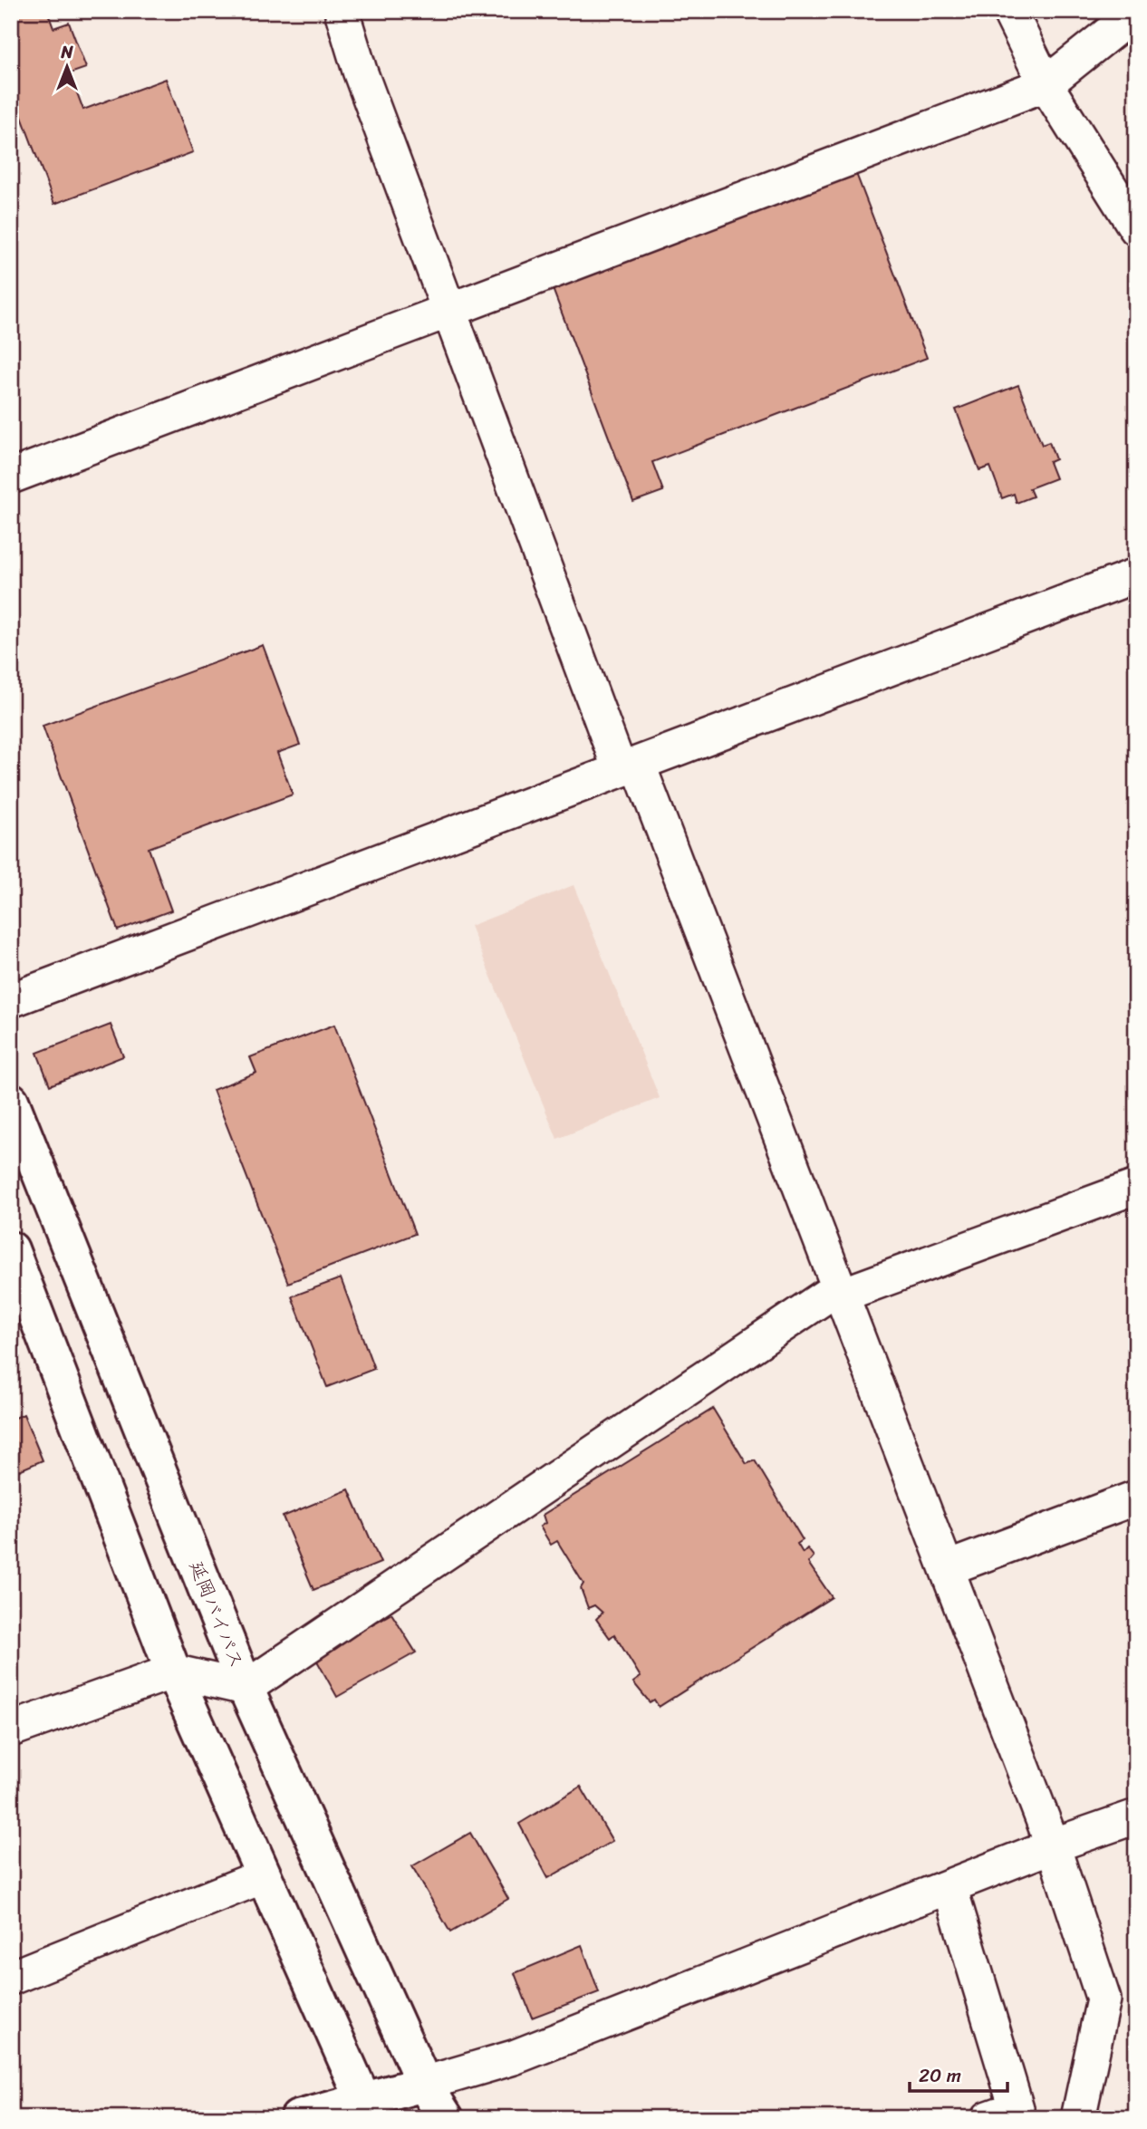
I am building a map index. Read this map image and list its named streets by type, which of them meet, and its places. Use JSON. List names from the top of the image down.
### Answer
{
  "streets": {
    "highway": ["延岡バイパス"]
  },
  "scale_bar": "20 m",
  "north": "top"
}
